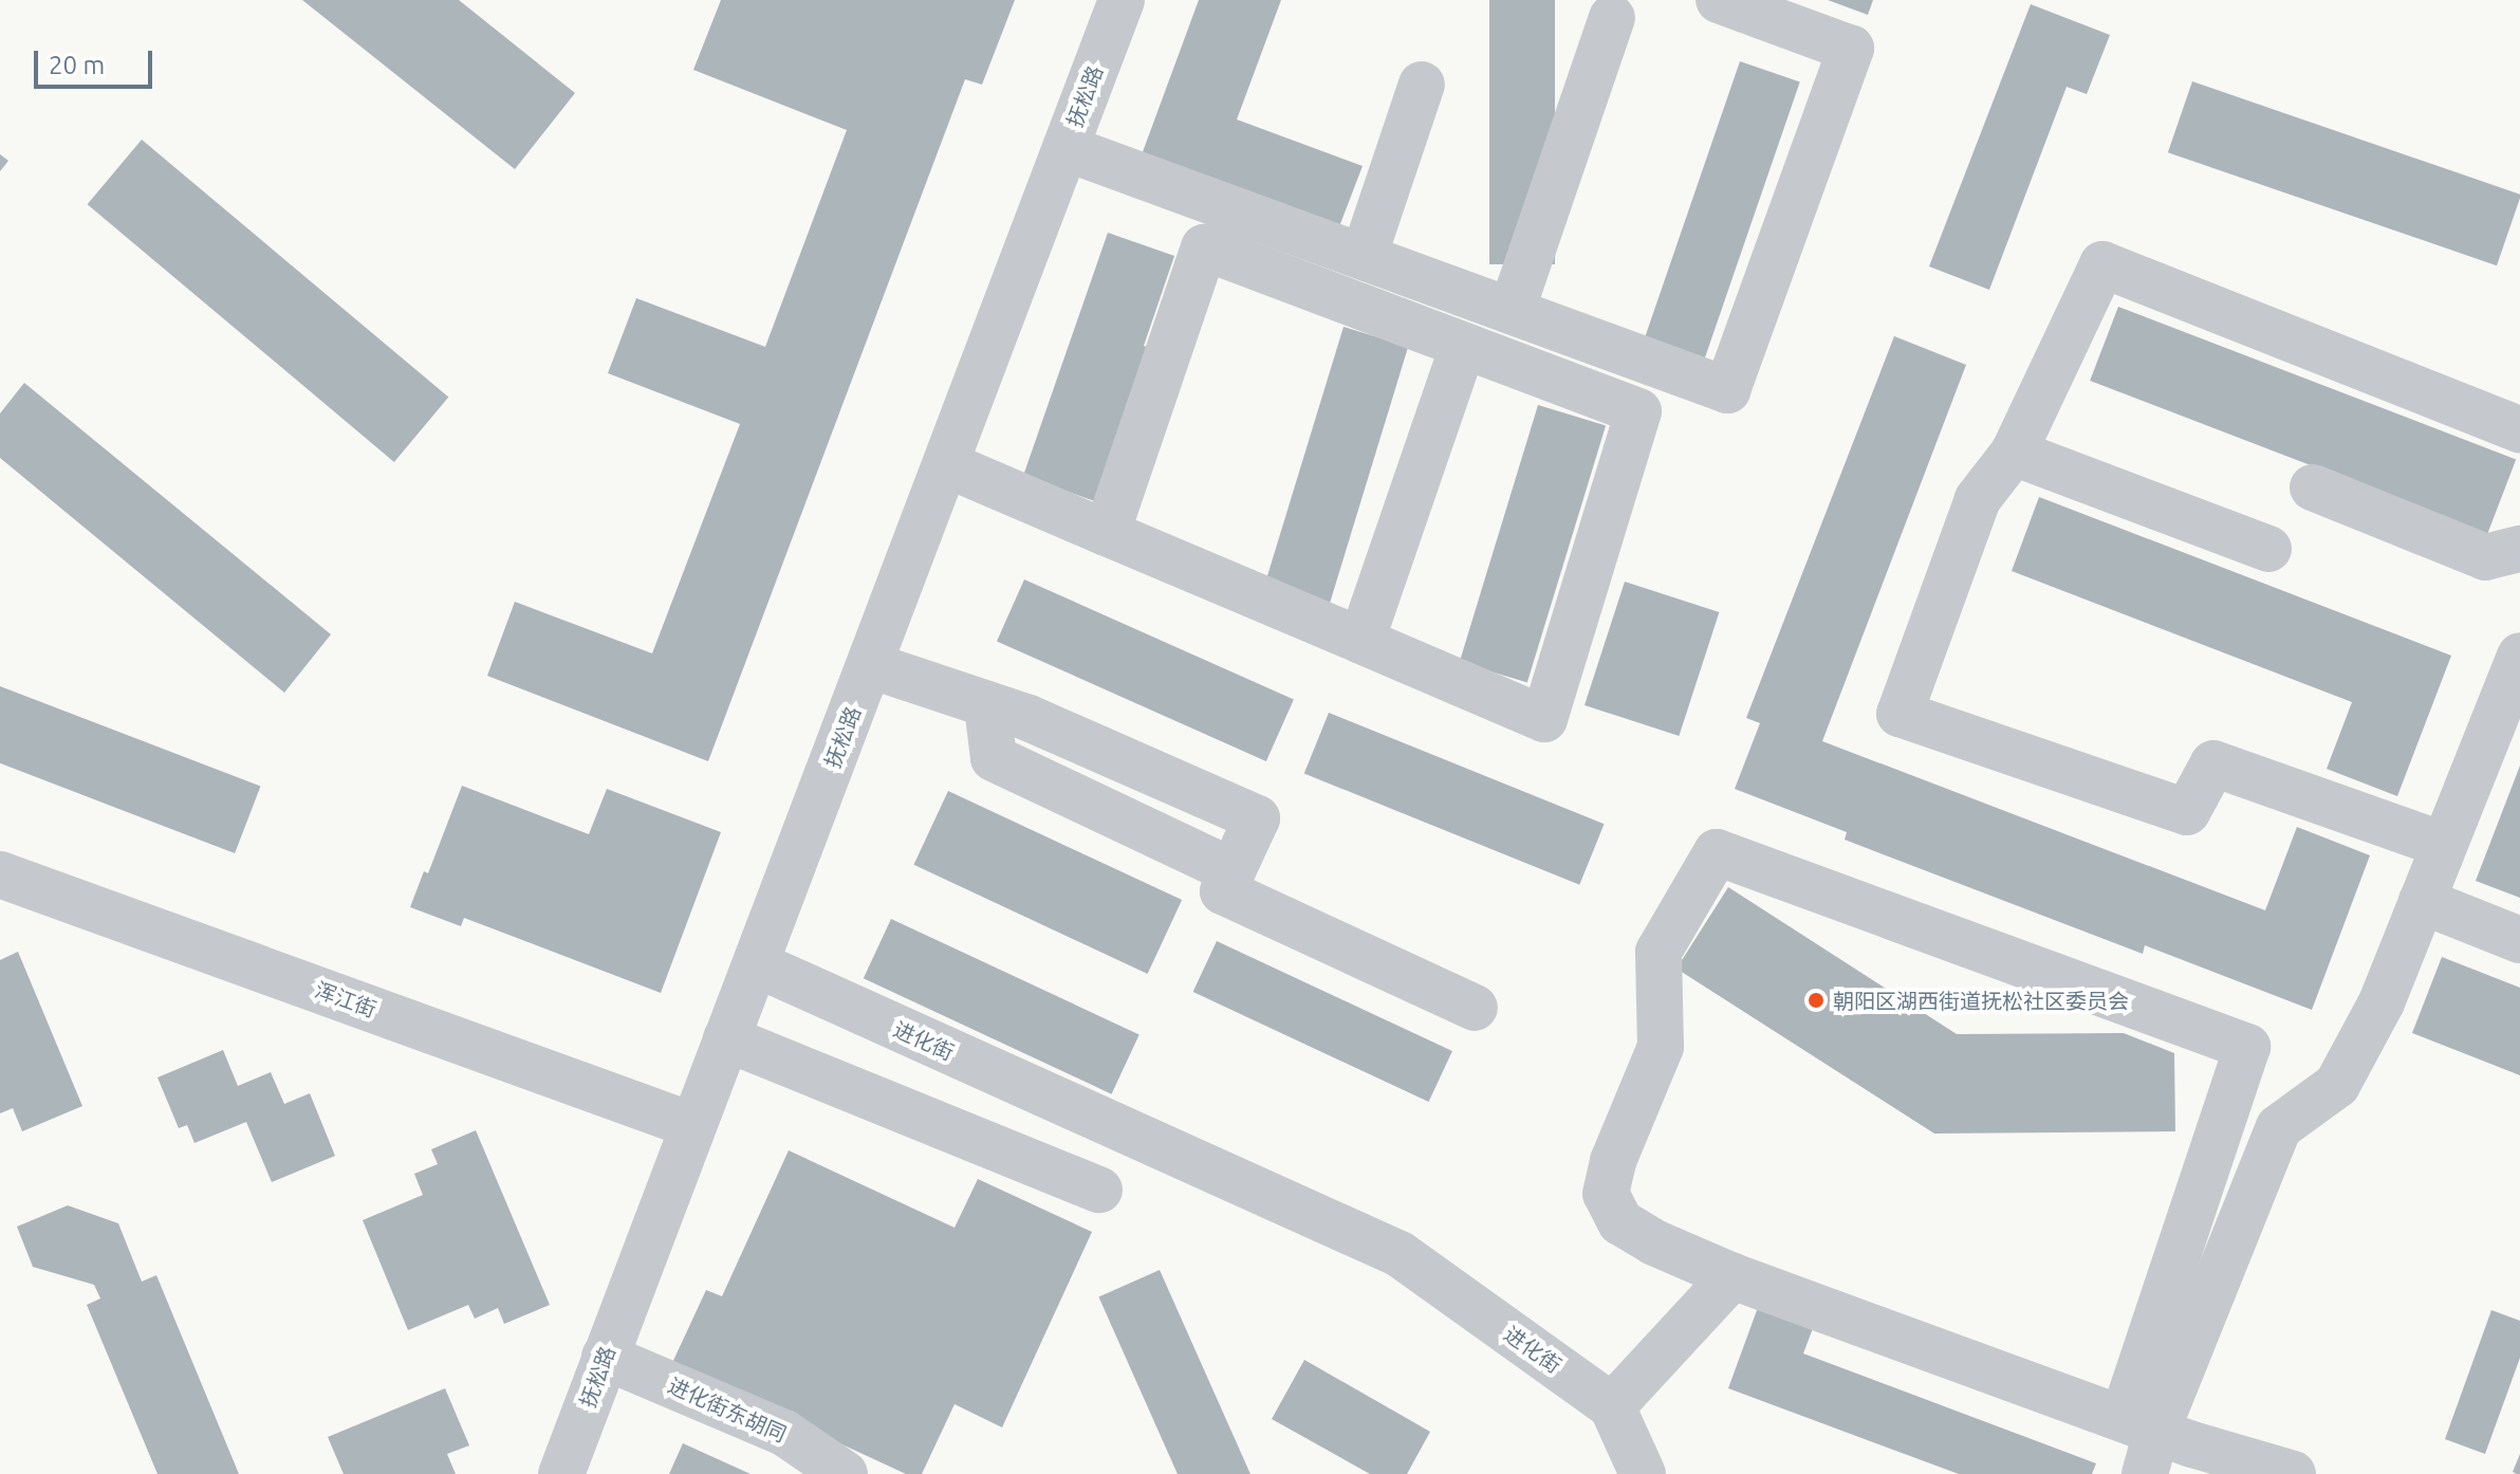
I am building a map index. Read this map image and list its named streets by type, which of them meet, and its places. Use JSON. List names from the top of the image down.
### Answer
{
  "streets": {
    "street": [
      "抚松路",
      "浑江街",
      "进化街",
      "进化街东胡同"
    ]
  },
  "crossings": [
    ["抚松路", "浑江街"],
    ["抚松路", "进化街"],
    ["抚松路", "进化街东胡同"]
  ],
  "places": ["朝阳区湖西街道抚松社区委员会"],
  "scale_bar": "20 m"
}
